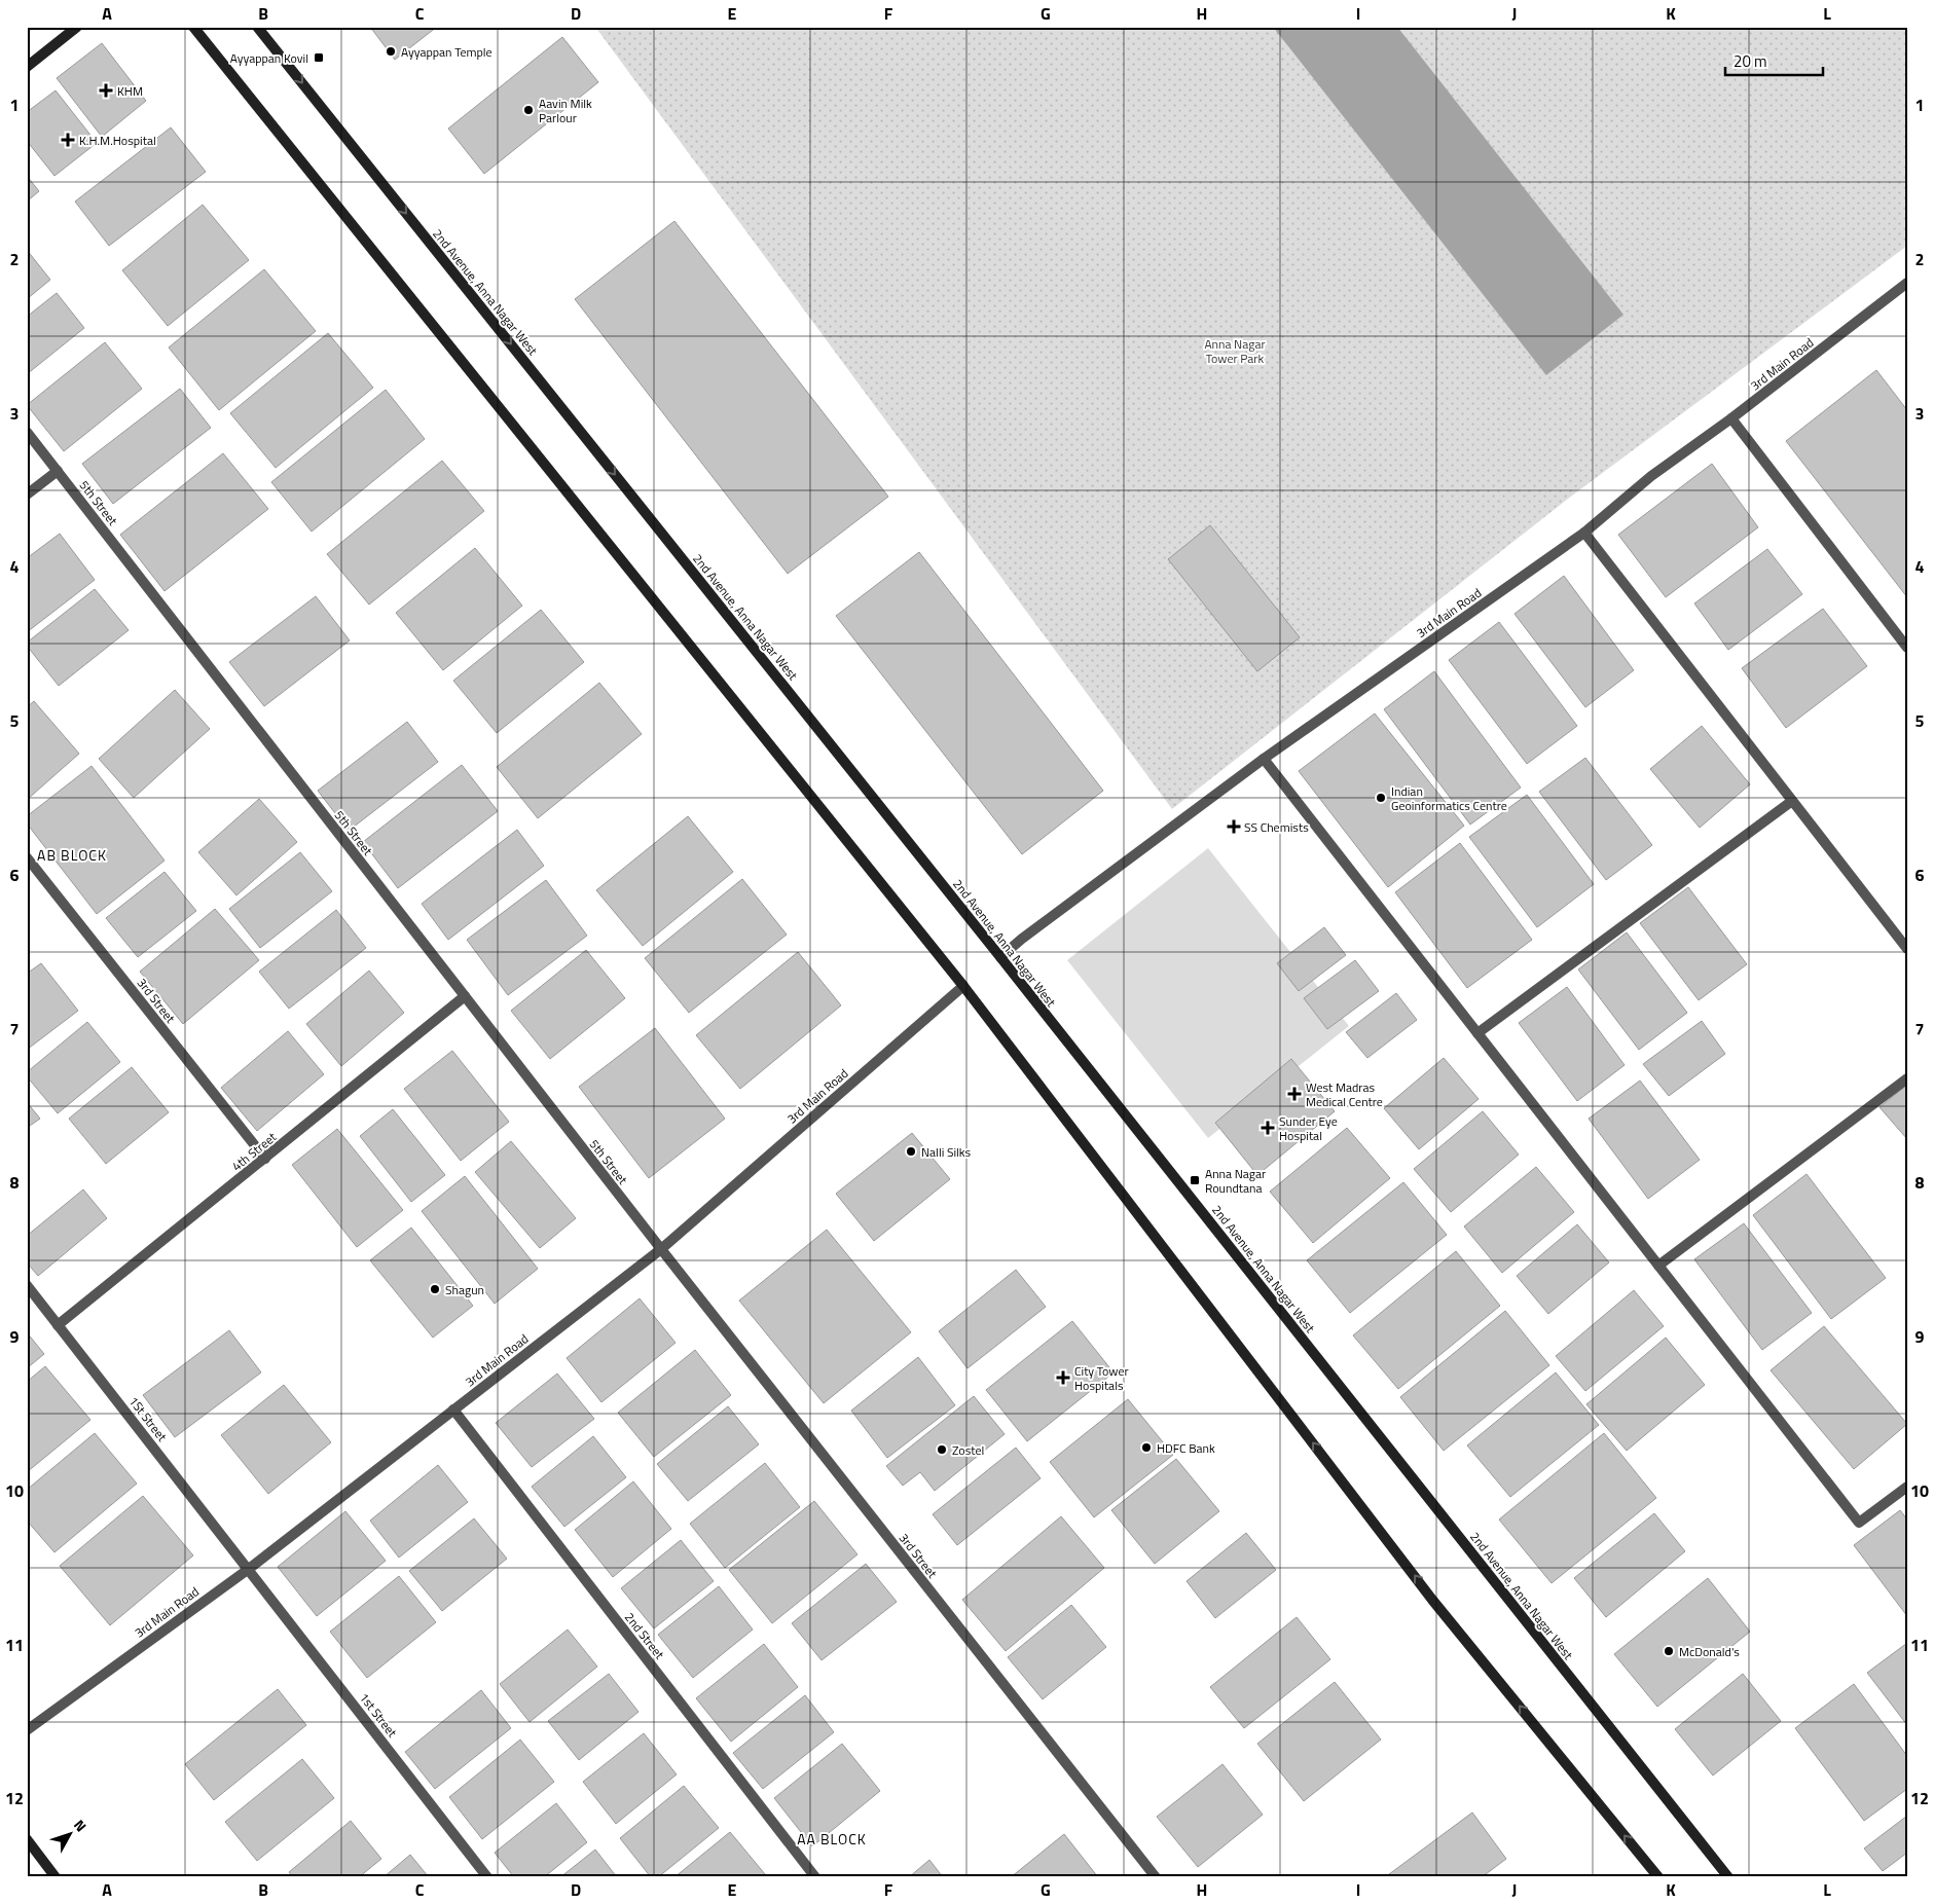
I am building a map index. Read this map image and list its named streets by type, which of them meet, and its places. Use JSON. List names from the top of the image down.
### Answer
{
  "streets": {
    "main road": ["2nd Avenue, Anna Nagar West"],
    "street": [
      "3rd Main Road",
      "5th Street",
      "3rd Street",
      "4th Street",
      "1St Street",
      "2nd Street",
      "1st Street"
    ]
  },
  "crossings": [
    ["2nd Avenue, Anna Nagar West", "3rd Main Road"],
    ["3rd Main Road", "5th Street"],
    ["3rd Main Road", "3rd Street"],
    ["3rd Main Road", "1St Street"],
    ["3rd Main Road", "2nd Street"],
    ["3rd Main Road", "1st Street"],
    ["5th Street", "3rd Street"],
    ["5th Street", "4th Street"],
    ["3rd Street", "4th Street"],
    ["4th Street", "1St Street"],
    ["1St Street", "1st Street"]
  ],
  "districts": ["AB BLOCK", "AA BLOCK"],
  "parks": ["Anna Nagar Tower Park"],
  "places": {
    "other": [
      "Ayyappan Temple",
      "Aavin Milk Parlour",
      "Indian Geoinformatics Centre",
      "Nalli Silks",
      "Shagun",
      "HDFC Bank",
      "Zostel",
      "McDonald's"
    ],
    "transit": ["Ayyappan Kovil", "Anna Nagar Roundtana"],
    "health": [
      "KHM",
      "K.H.M.Hospital",
      "SS Chemists",
      "West Madras Medical Centre",
      "Sunder Eye Hospital",
      "City Tower Hospitals"
    ]
  },
  "scale_bar": "20 m",
  "north": "top right",
  "grid": {
    "columns": [
      "A",
      "B",
      "C",
      "D",
      "E",
      "F",
      "G",
      "H",
      "I",
      "J",
      "K",
      "L"
    ],
    "rows": [
      "1",
      "2",
      "3",
      "4",
      "5",
      "6",
      "7",
      "8",
      "9",
      "10",
      "11",
      "12"
    ]
  }
}
